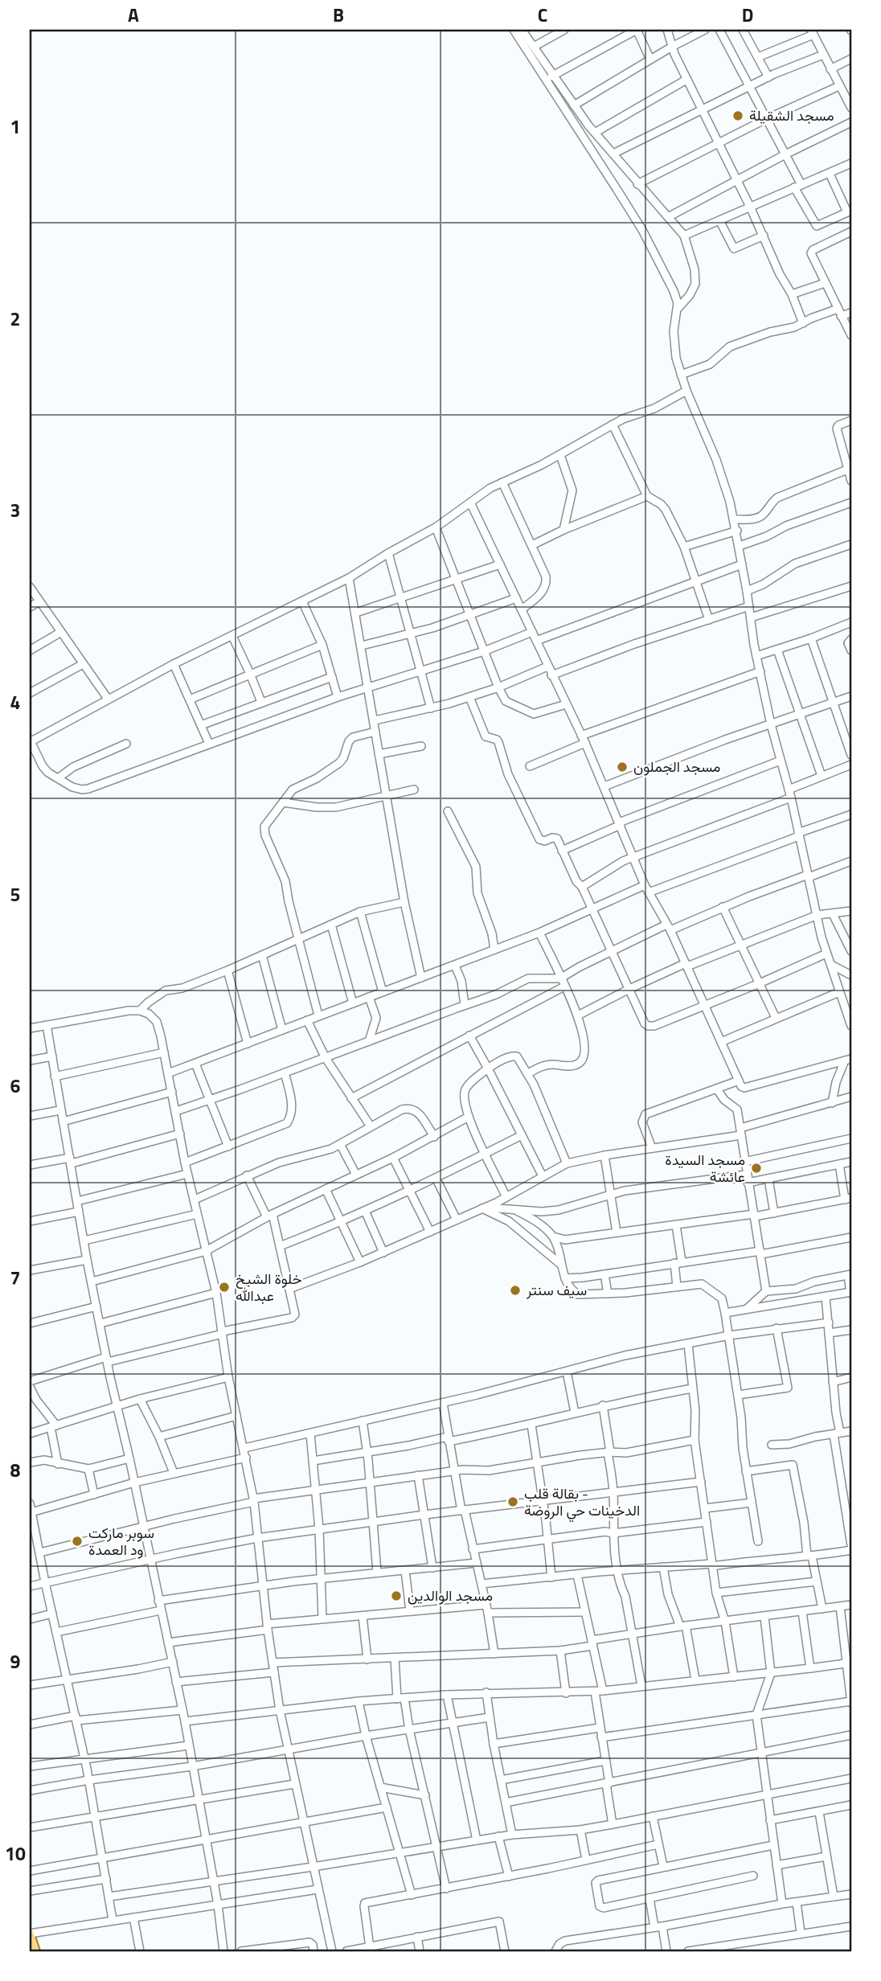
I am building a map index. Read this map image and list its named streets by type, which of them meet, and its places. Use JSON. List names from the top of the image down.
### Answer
{
  "places": [
    "مسجد الشقيلة",
    "مسجد الجملون",
    "مسجد السيدة عائشة",
    "خلوة الشيخ عبدالله",
    "سيف سنتر",
    "بقالة قلب - الدخينات حي الروضة",
    "سوبر ماركت ود العمدة",
    "مسجد الوالدين"
  ],
  "grid": {
    "columns": [
      "A",
      "B",
      "C",
      "D"
    ],
    "rows": [
      "1",
      "2",
      "3",
      "4",
      "5",
      "6",
      "7",
      "8",
      "9",
      "10"
    ]
  }
}
